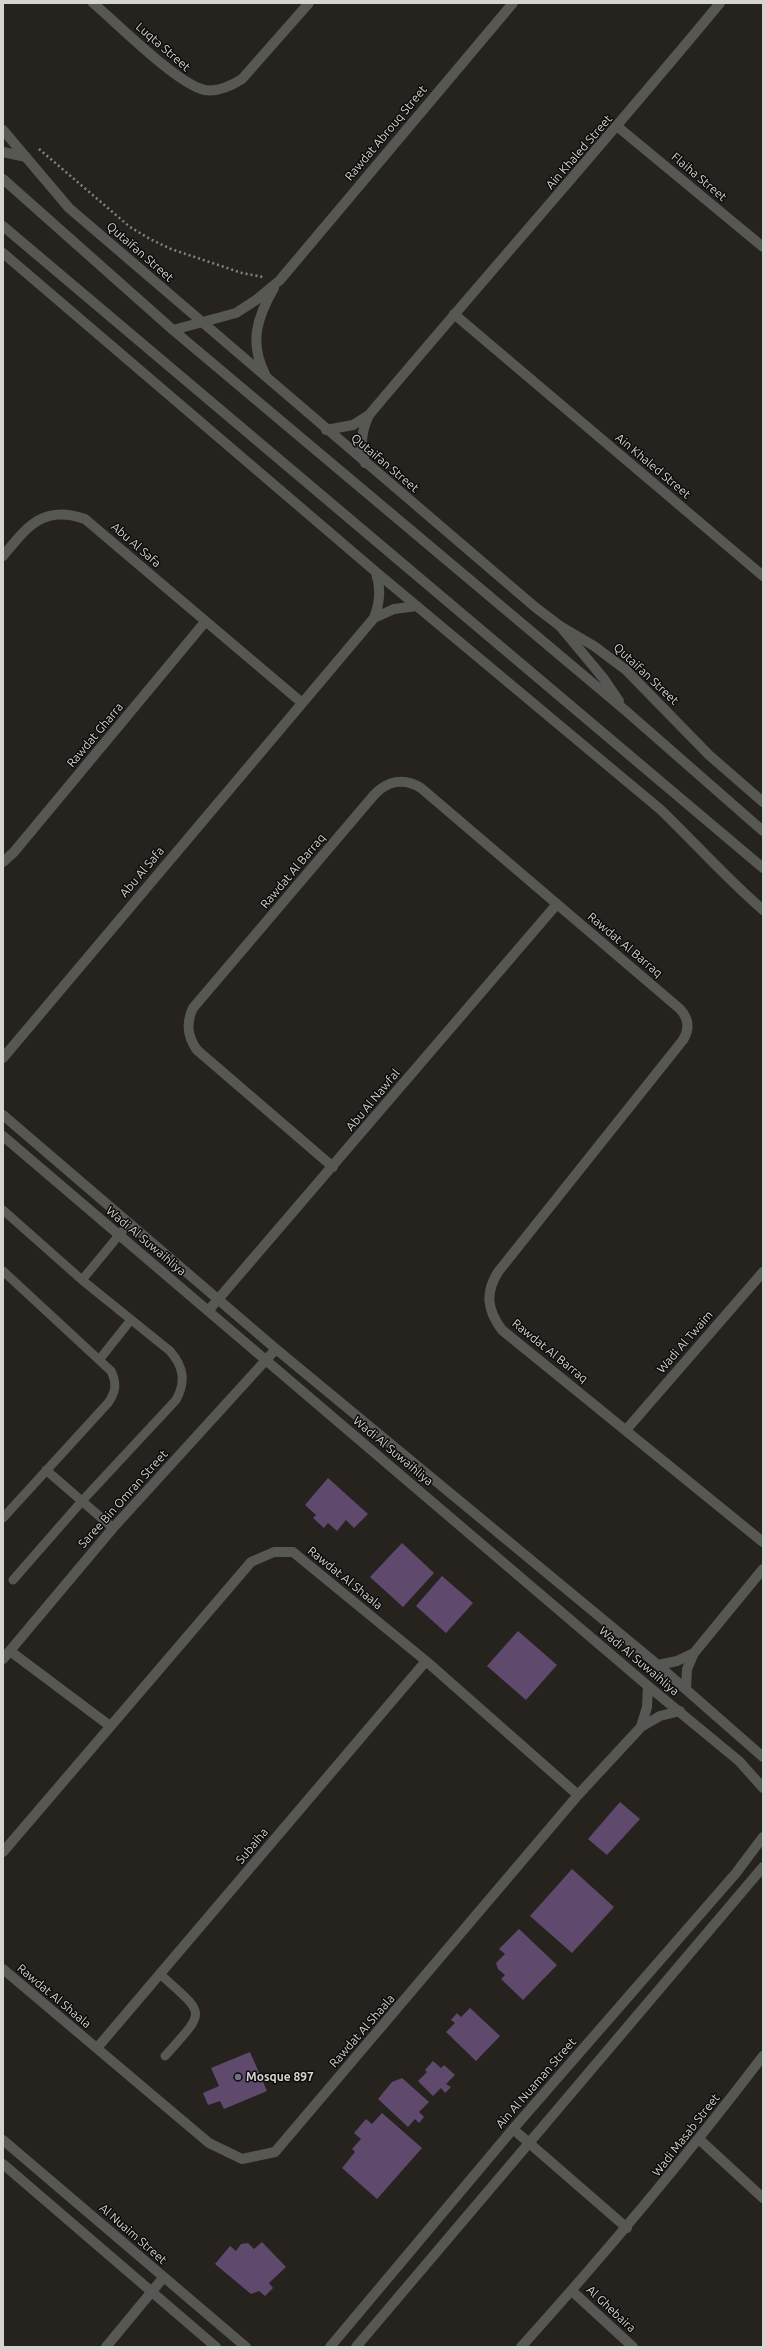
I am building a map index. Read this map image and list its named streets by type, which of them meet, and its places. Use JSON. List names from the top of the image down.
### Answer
{
  "streets": {
    "street": [
      "Luqta Street",
      "Rawdat Abrouq Street",
      "Ain Khaled Street",
      "Flaiha Street",
      "Qutaifan Street",
      "Abu Al Safa",
      "Rawdat Gharra",
      "Rawdat Al Barraq",
      "Abu Al Nawfal",
      "Wadi Al Suwaihliya",
      "Wadi Al Twaim",
      "Saree Bin Omran Street",
      "Rawdat Al Shaala",
      "Subaiha",
      "Ain Al Nuaman Street",
      "Wadi Masab Street",
      "Al Nuaim Street",
      "Al Ghebaira"
    ]
  },
  "crossings": [
    ["Rawdat Abrouq Street", "Qutaifan Street"],
    ["Ain Khaled Street", "Flaiha Street"],
    ["Ain Khaled Street", "Qutaifan Street"],
    ["Abu Al Safa", "Rawdat Gharra"],
    ["Rawdat Al Barraq", "Abu Al Nawfal"],
    ["Rawdat Al Barraq", "Wadi Al Twaim"],
    ["Abu Al Nawfal", "Wadi Al Suwaihliya"],
    ["Wadi Al Suwaihliya", "Saree Bin Omran Street"],
    ["Wadi Al Suwaihliya", "Rawdat Al Shaala"],
    ["Rawdat Al Shaala", "Subaiha"],
    ["Wadi Masab Street", "Al Ghebaira"]
  ],
  "places": ["Mosque 897"]
}
